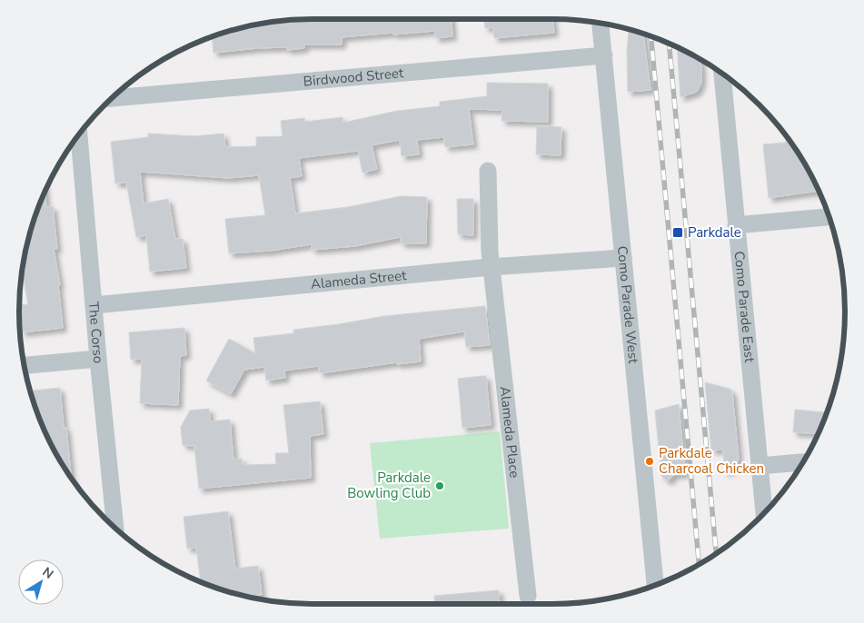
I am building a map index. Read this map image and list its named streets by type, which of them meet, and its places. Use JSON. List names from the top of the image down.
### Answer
{
  "streets": {
    "street": [
      "Birdwood Street",
      "Alameda Street",
      "Como Parade West",
      "Como Parade East",
      "The Corso",
      "Alameda Place"
    ]
  },
  "crossings": [
    ["Birdwood Street", "Como Parade West"],
    ["Alameda Street", "Como Parade West"],
    ["Alameda Street", "The Corso"],
    ["Alameda Street", "Alameda Place"]
  ],
  "places": {
    "transit": ["Parkdale"],
    "other": ["Parkdale Charcoal Chicken", "Parkdale Bowling Club"]
  },
  "north": "top right"
}
